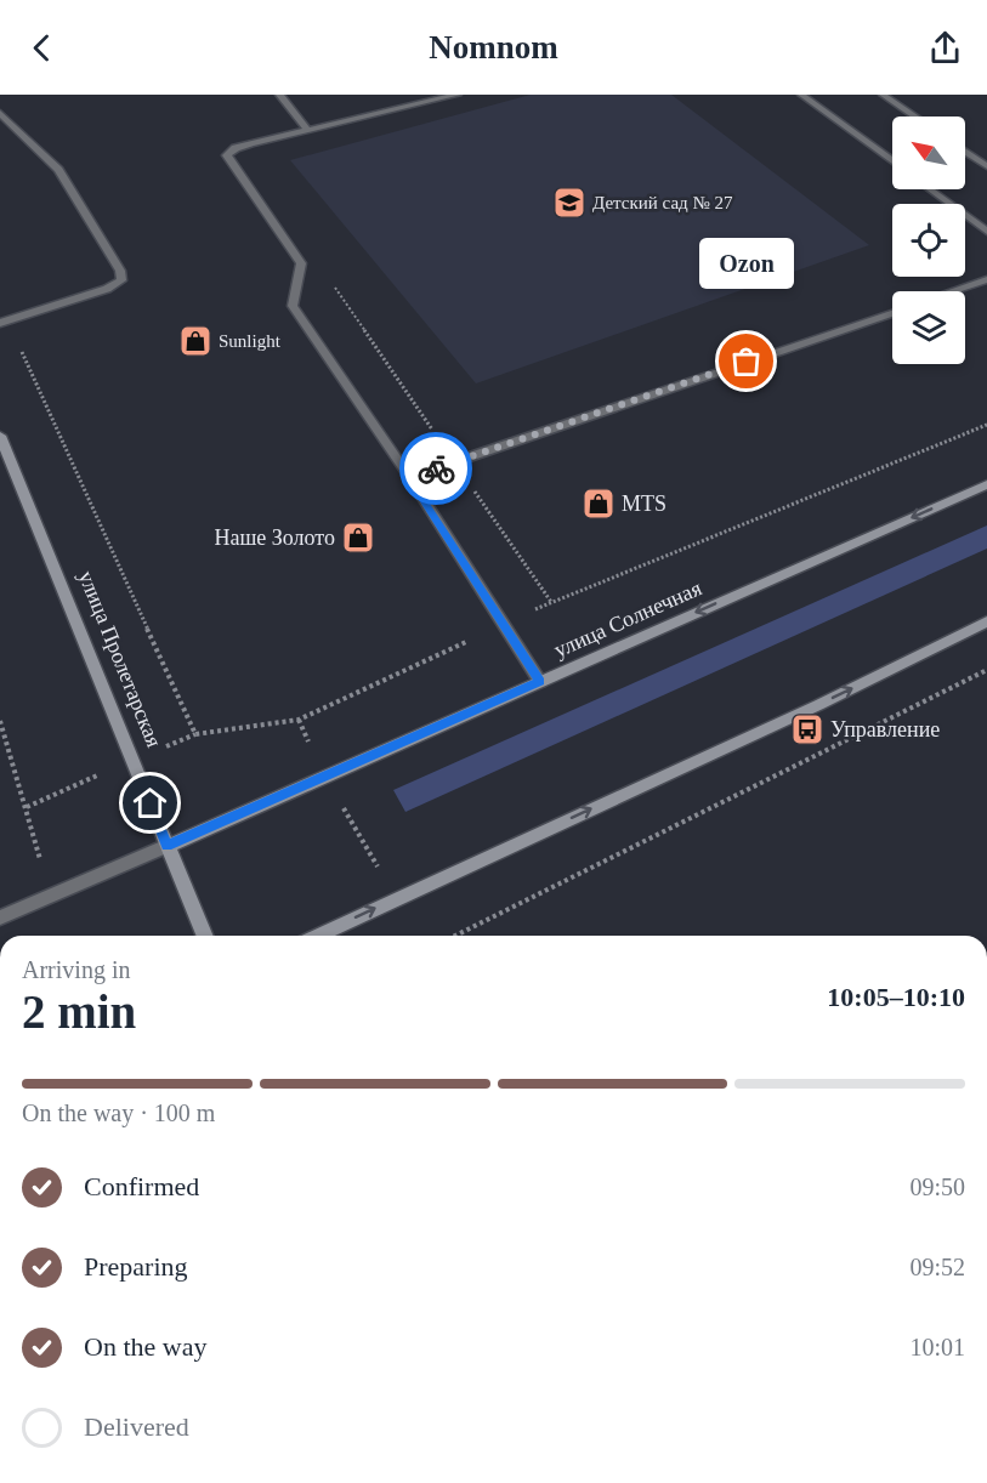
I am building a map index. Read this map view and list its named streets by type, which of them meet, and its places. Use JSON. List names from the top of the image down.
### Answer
{
  "streets": {
    "main road": ["улица Солнечная", "улица Пролетарская"]
  },
  "crossings": [
    ["улица Солнечная", "улица Пролетарская"]
  ],
  "one_way": ["улица Солнечная"],
  "places": {
    "school or university": ["Детский сад № 27"],
    "shop": ["Sunlight", "MTS", "Наше Золото"],
    "other": ["Ozon"],
    "bus stop": ["Управление"]
  },
  "north": "top left",
  "page": {
    "header": "Nomnom",
    "bubble": "Ozon",
    "heading": ["2 min", "Arriving in", "10:05–10:10"],
    "bar": "On the way · 100 m",
    "list": [
      ["Confirmed", "09:50"],
      ["Preparing", "09:52"],
      ["On the way", "10:01"],
      "Delivered"
    ]
  }
}
